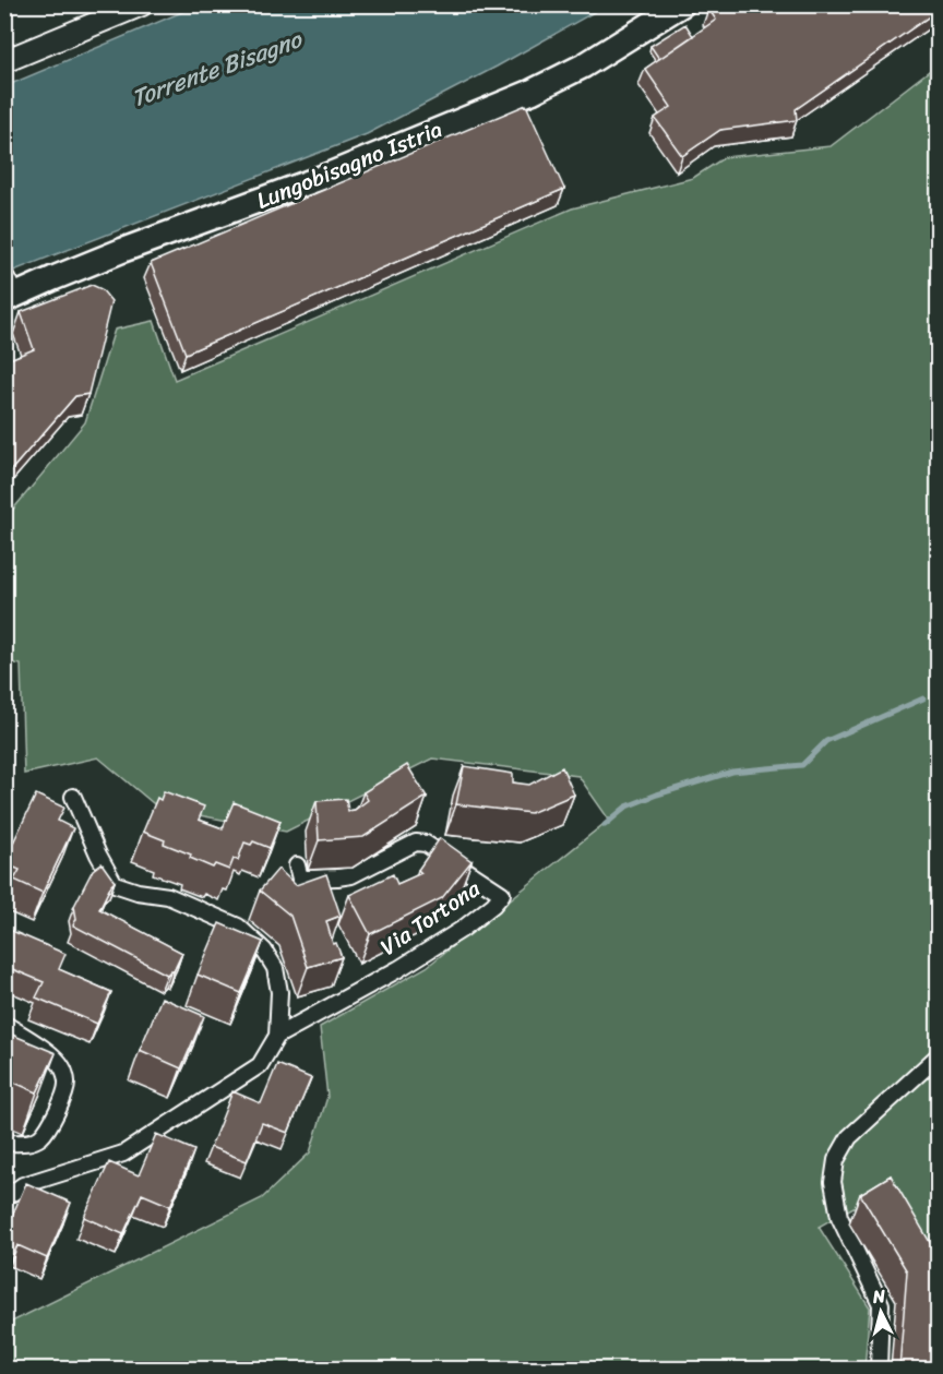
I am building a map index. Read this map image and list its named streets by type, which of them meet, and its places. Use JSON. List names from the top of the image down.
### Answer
{
  "streets": {
    "main road": ["Lungobisagno Istria"],
    "street": ["Via Tortona"]
  },
  "water": ["Torrente Bisagno"],
  "north": "top"
}
